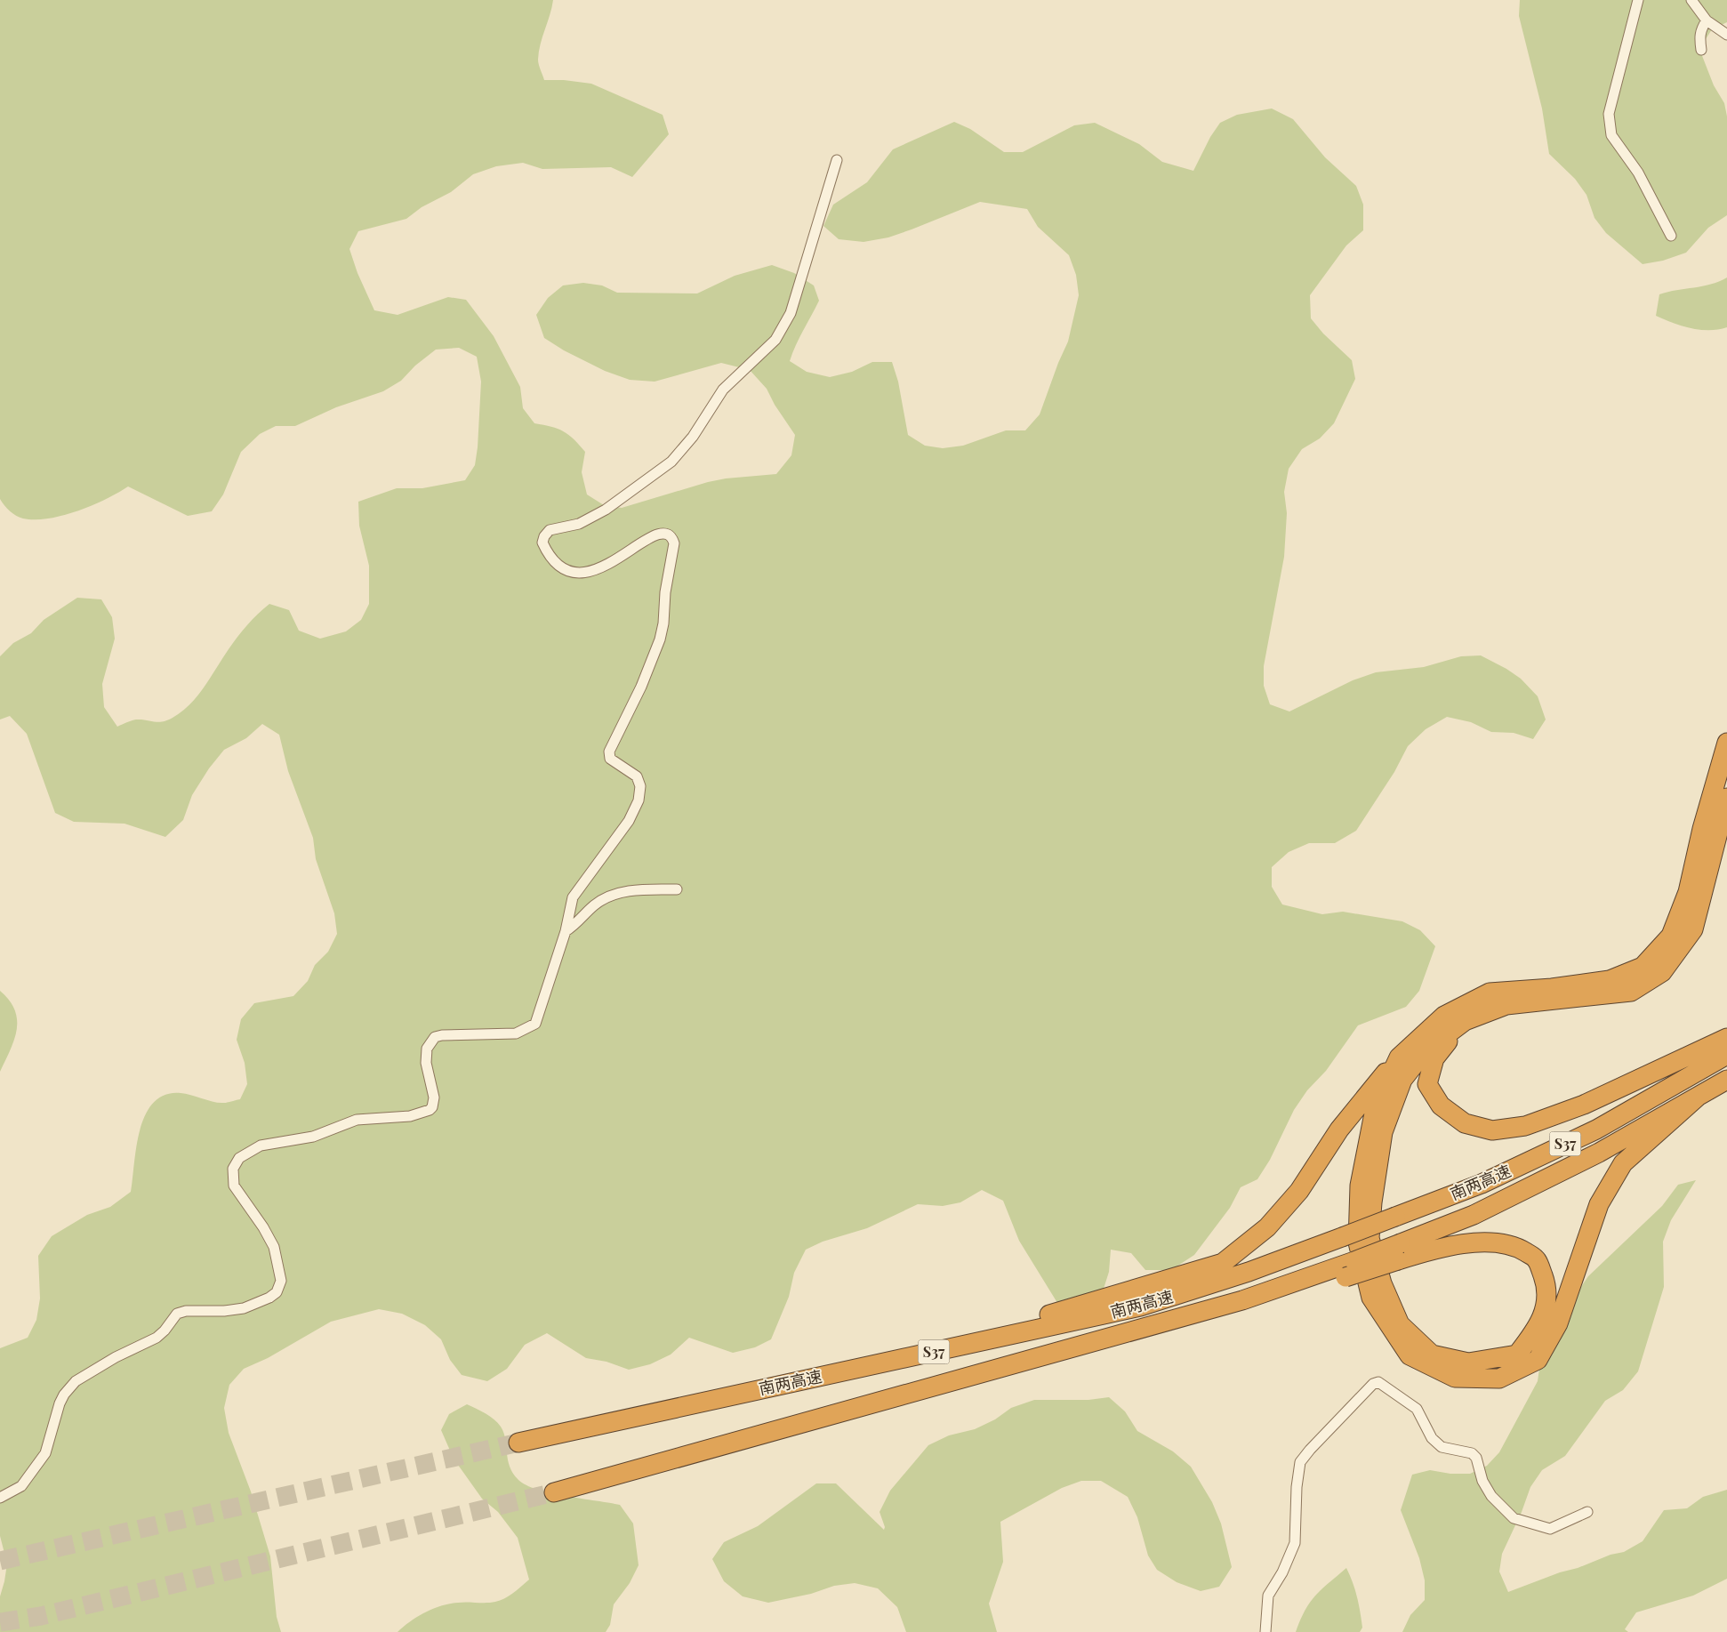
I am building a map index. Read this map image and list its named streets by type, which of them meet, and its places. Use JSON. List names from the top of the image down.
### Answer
{
  "streets": {
    "highway": ["S37", "南两高速"]
  }
}
